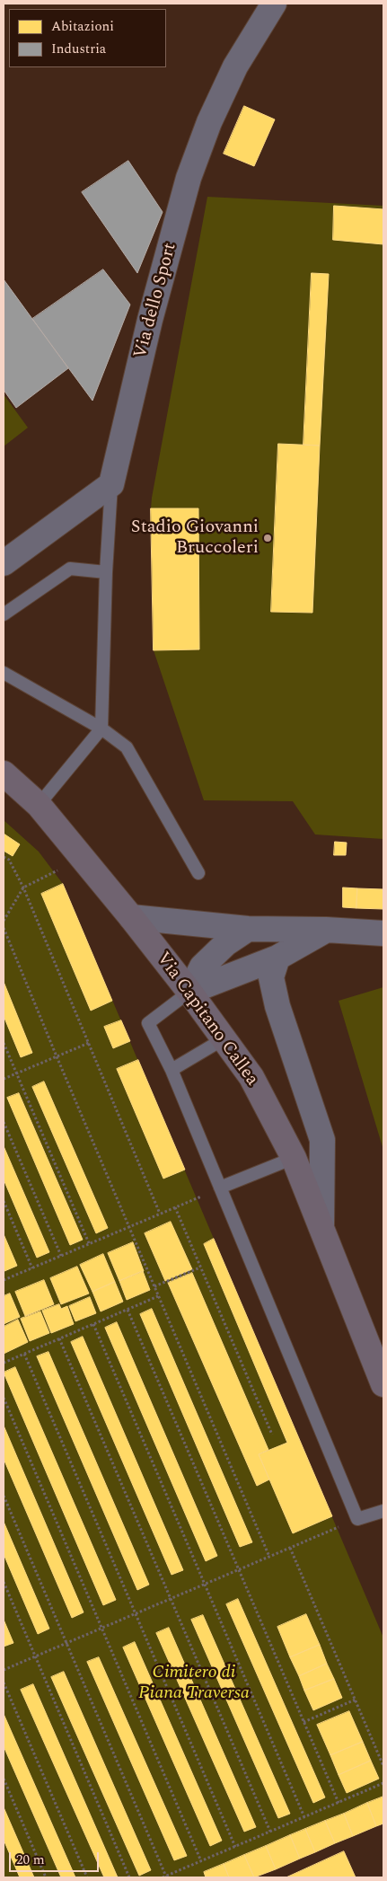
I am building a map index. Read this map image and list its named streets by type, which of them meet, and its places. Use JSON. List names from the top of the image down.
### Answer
{
  "streets": {
    "main road": ["Via Capitano Callea"],
    "street": ["Via dello Sport"]
  },
  "parks": ["Cimitero di Piana Traversa"],
  "places": ["Stadio Giovanni Bruccoleri"],
  "legend": ["Abitazioni", "Industria"],
  "scale_bar": "20 m"
}
